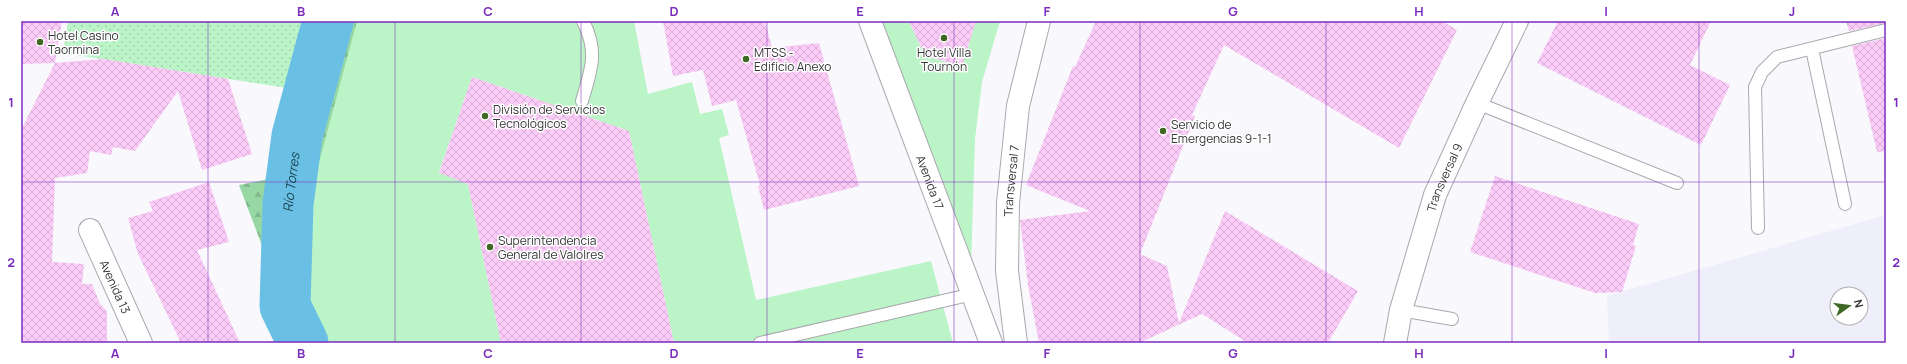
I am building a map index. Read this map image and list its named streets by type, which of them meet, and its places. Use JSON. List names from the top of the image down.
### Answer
{
  "streets": {
    "street": [
      "Transversal 9",
      "Transversal 7",
      "Avenida 17",
      "Avenida 13"
    ]
  },
  "water": ["Río Torres"],
  "places": [
    "Hotel Villa Tournón",
    "Hotel Casino Taormina",
    "MTSS - Edificio Anexo",
    "División de Servicios Tecnológicos",
    "Servicio de Emergencias 9-1-1",
    "Superintendencia General de Valolres"
  ],
  "north": "right",
  "grid": {
    "columns": [
      "A",
      "B",
      "C",
      "D",
      "E",
      "F",
      "G",
      "H",
      "I",
      "J"
    ],
    "rows": ["1", "2"]
  }
}
